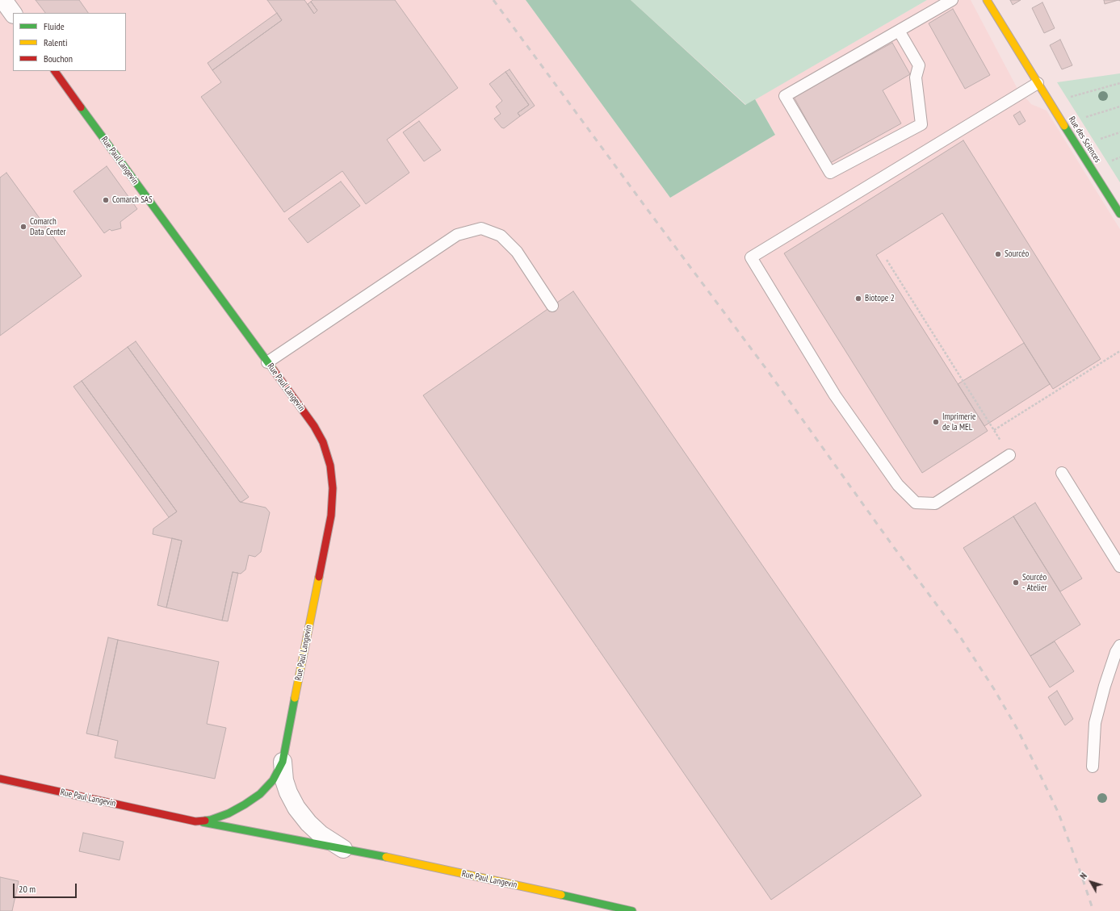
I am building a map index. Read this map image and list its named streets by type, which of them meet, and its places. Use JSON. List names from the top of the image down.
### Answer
{
  "streets": {
    "street": ["Rue des Sciences", "Rue Paul Langevin"]
  },
  "places": [
    "Comarch SAS",
    "Comarch Data Center",
    "Sourcéo",
    "Biotope 2",
    "Imprimerie de la MEL",
    "Sourcéo - Atelier"
  ],
  "legend": ["Fluide", "Ralenti", "Bouchon"],
  "scale_bar": "20 m",
  "north": "top left"
}
